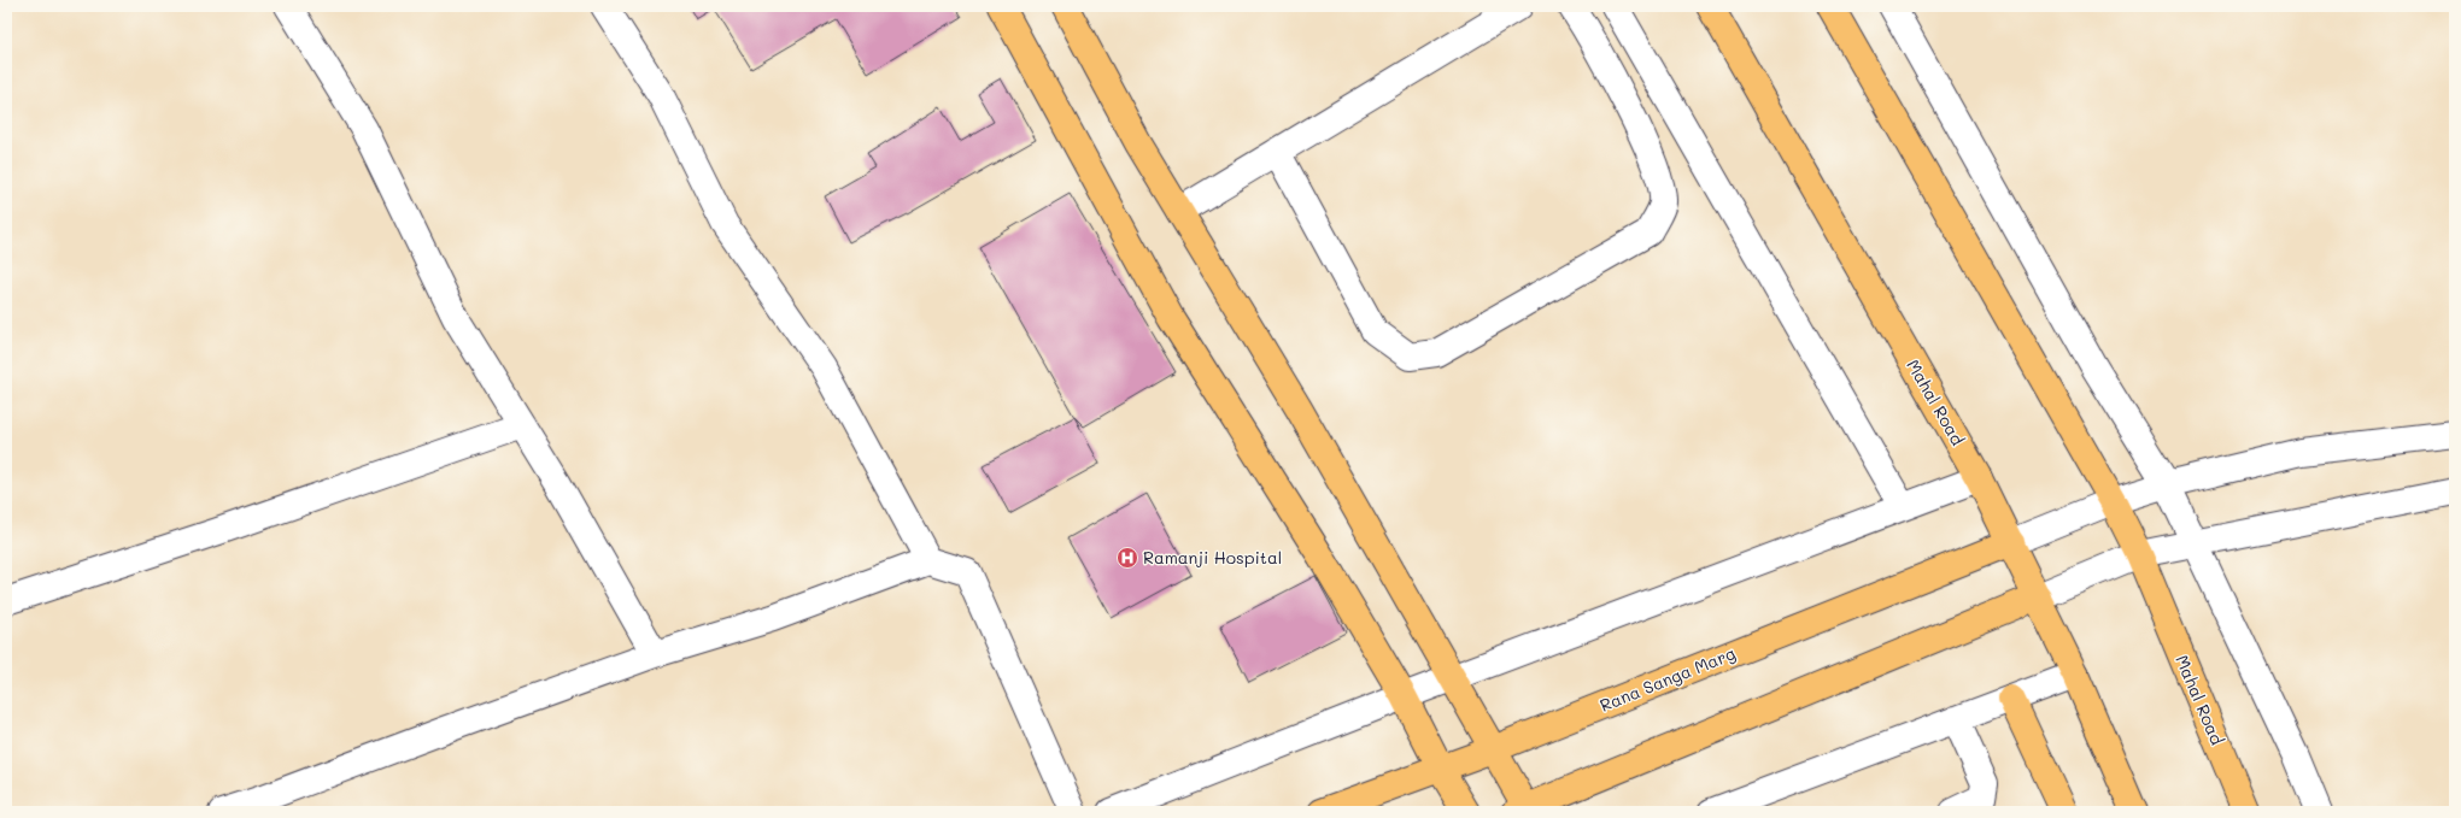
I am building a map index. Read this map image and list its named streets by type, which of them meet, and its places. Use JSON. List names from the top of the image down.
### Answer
{
  "streets": {
    "main road": ["Mahal Road", "Rana Sanga Marg"]
  },
  "crossings": [
    ["Mahal Road", "Rana Sanga Marg"]
  ],
  "places": {
    "hospital": ["Ramanji Hospital"]
  }
}
